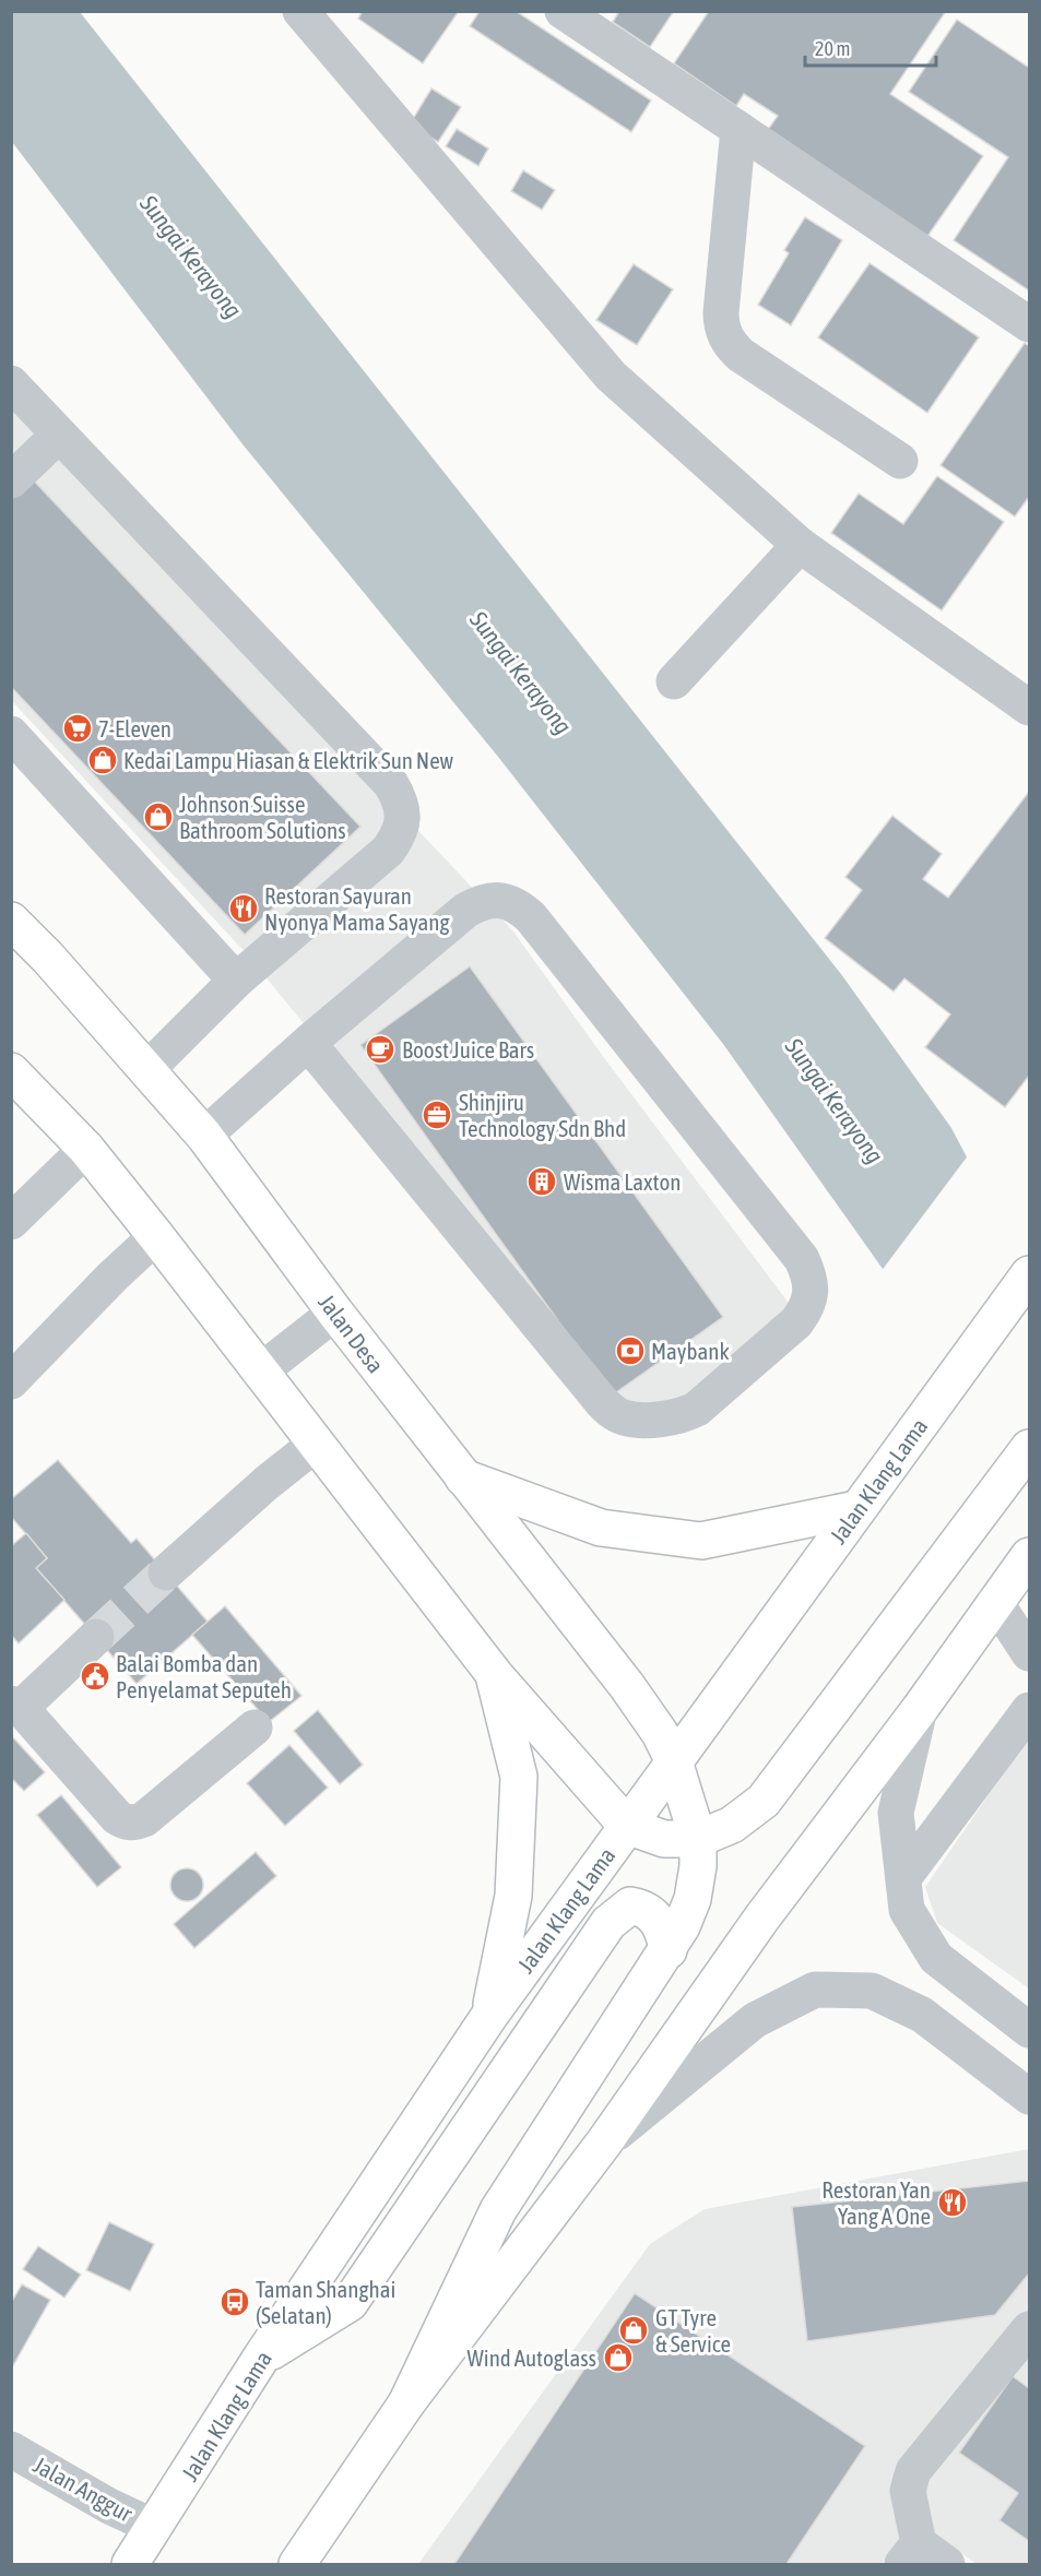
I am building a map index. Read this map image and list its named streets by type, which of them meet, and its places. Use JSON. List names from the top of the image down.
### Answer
{
  "streets": {
    "main road": ["Jalan Desa", "Jalan Klang Lama"],
    "street": ["Jalan Anggur"]
  },
  "crossings": [
    ["Jalan Desa", "Jalan Klang Lama"],
    ["Jalan Klang Lama", "Jalan Anggur"]
  ],
  "water": ["Sungai Kerayong"],
  "places": {
    "supermarket": ["7-Eleven"],
    "shop": [
      "Kedai Lampu Hiasan & Elektrik Sun New",
      "Johnson Suisse Bathroom Solutions",
      "GT Tyre & Service",
      "Wind Autoglass"
    ],
    "restaurant": ["Restoran Sayuran Nyonya Mama Sayang", "Restoran Yan Yang A One"],
    "cafe": ["Boost Juice Bars"],
    "office": ["Shinjiru Technology Sdn Bhd"],
    "building": ["Wisma Laxton"],
    "bank": ["Maybank"],
    "public building": ["Balai Bomba dan Penyelamat Seputeh"],
    "bus stop": ["Taman Shanghai (Selatan)"]
  },
  "scale_bar": "20 m"
}
